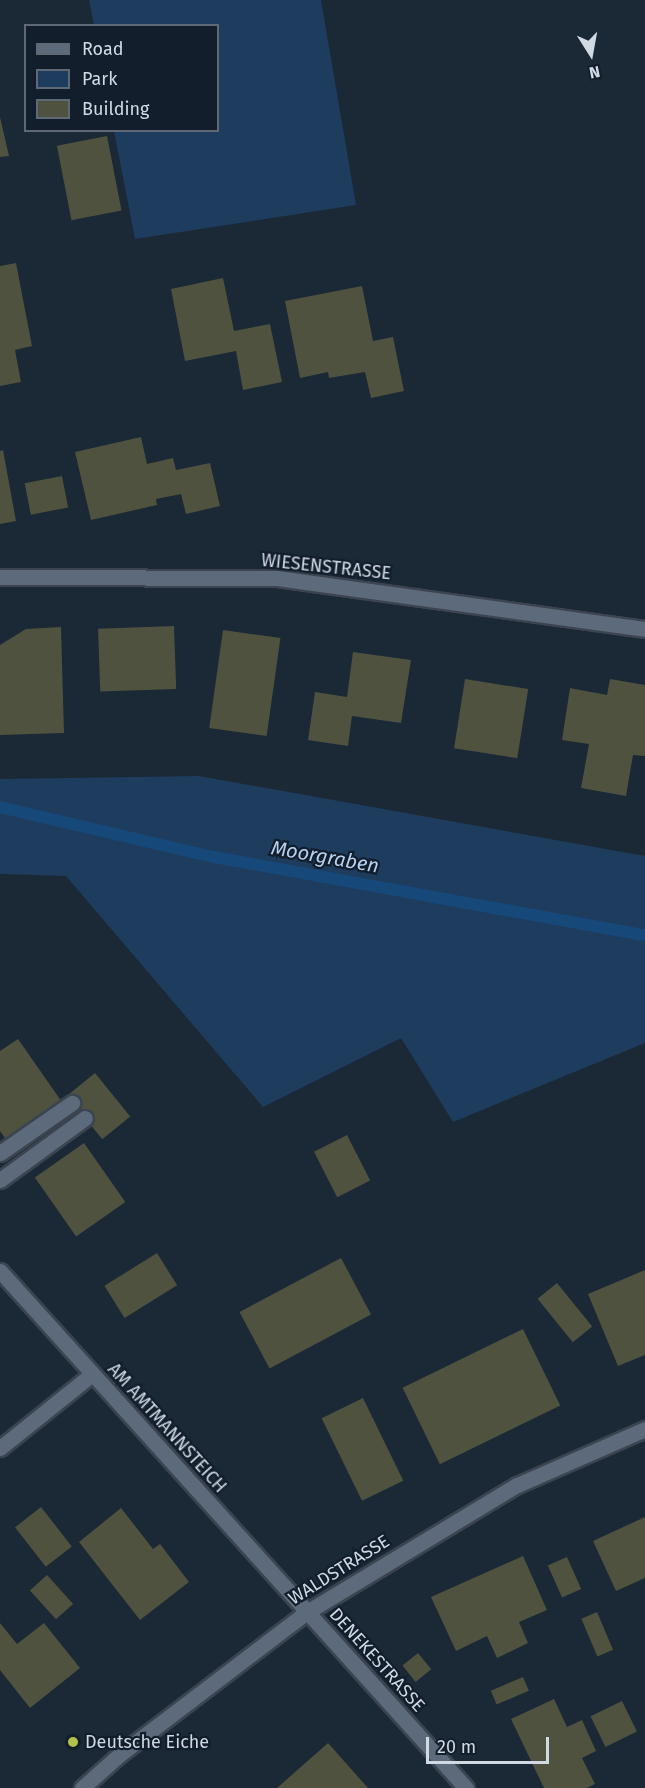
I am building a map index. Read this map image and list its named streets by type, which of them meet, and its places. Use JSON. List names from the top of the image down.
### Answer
{
  "streets": {
    "street": [
      "WIESENSTRASSE",
      "AM AMTMANNSTEICH",
      "WALDSTRASSE",
      "DENEKESTRASSE"
    ]
  },
  "crossings": [
    ["AM AMTMANNSTEICH", "WALDSTRASSE"],
    ["AM AMTMANNSTEICH", "DENEKESTRASSE"],
    ["WALDSTRASSE", "DENEKESTRASSE"]
  ],
  "water": ["Moorgraben"],
  "places": ["Deutsche Eiche"],
  "legend": ["Road", "Park", "Building"],
  "scale_bar": "20 m",
  "north": "bottom"
}
